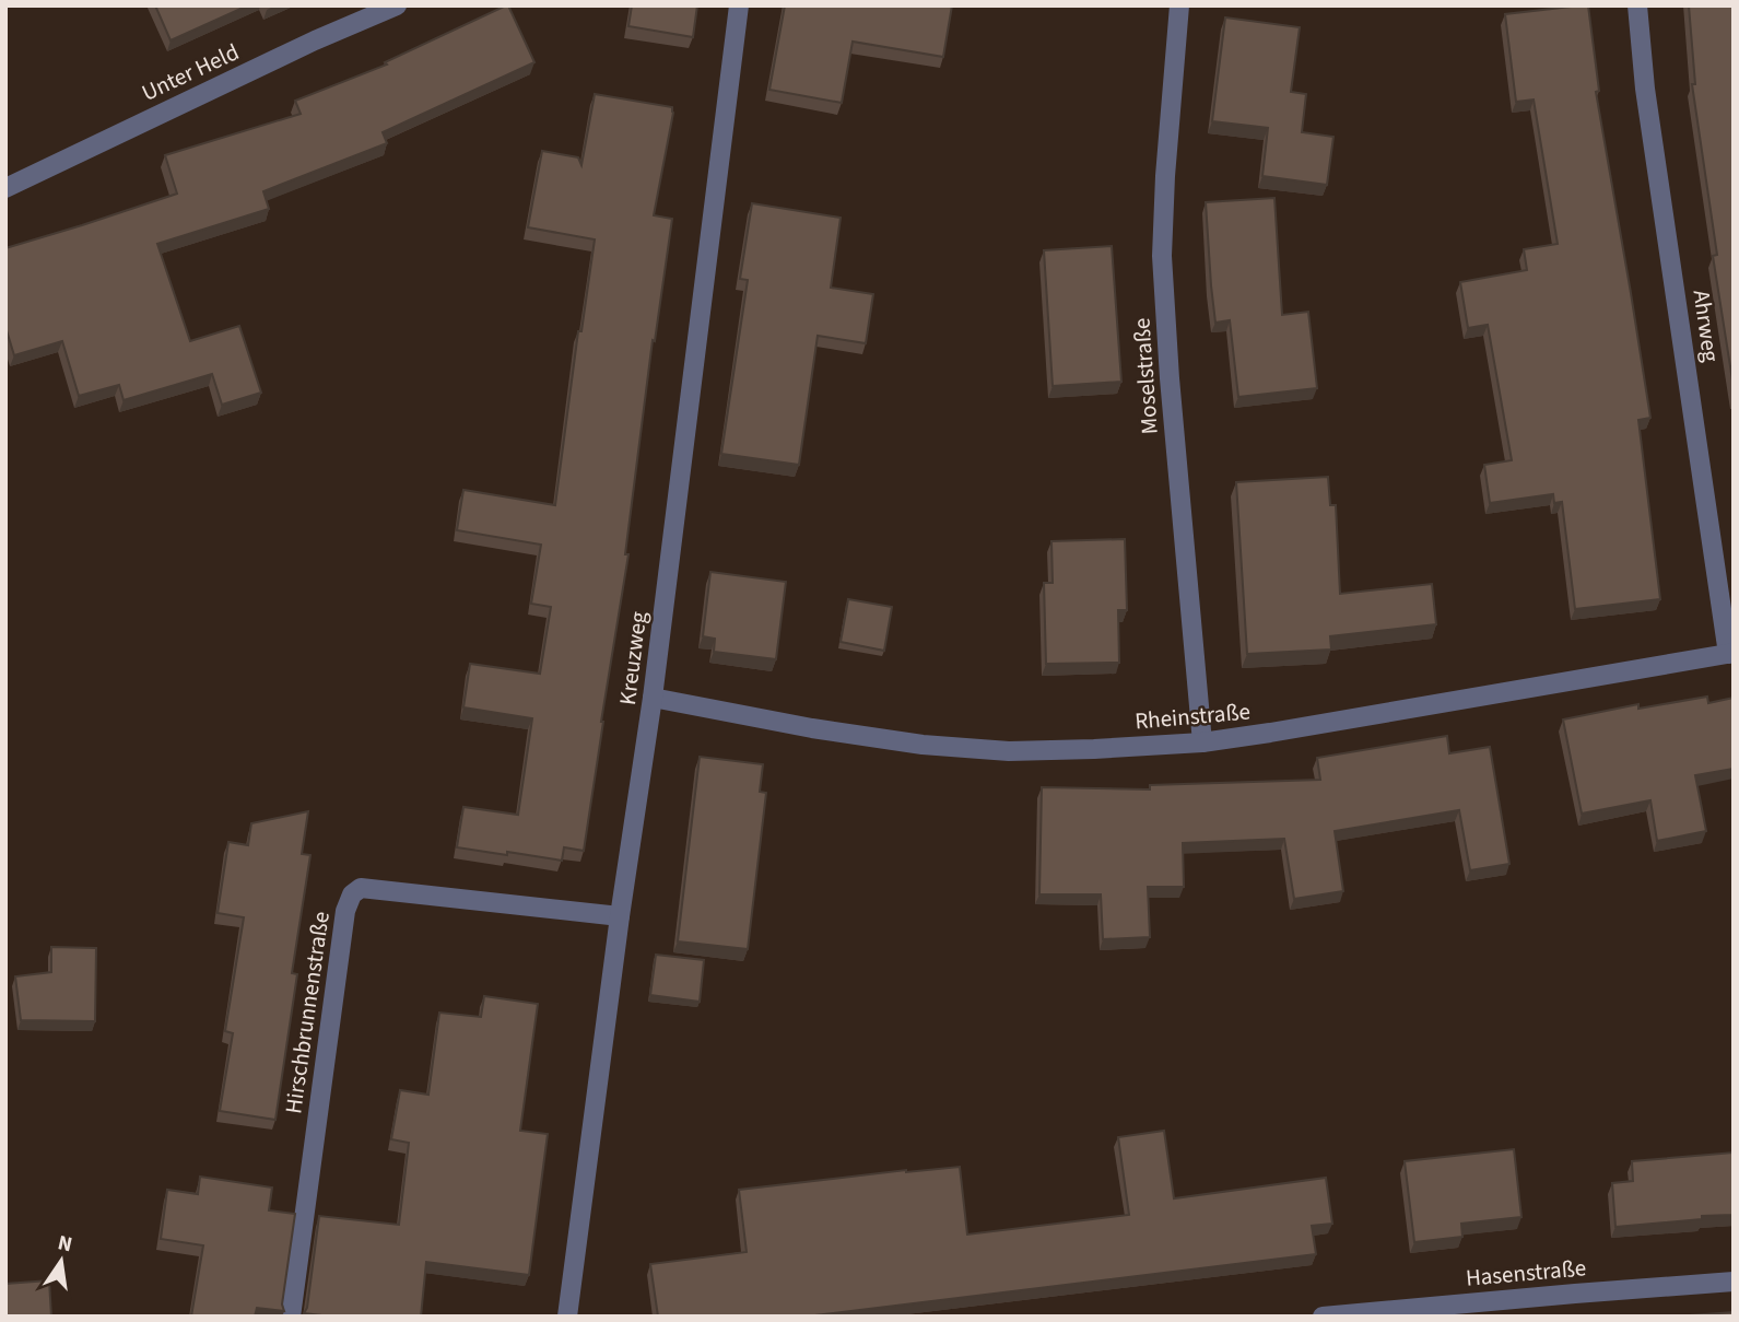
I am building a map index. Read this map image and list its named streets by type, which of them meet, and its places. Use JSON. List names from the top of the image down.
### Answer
{
  "streets": {
    "street": [
      "Unter Held",
      "Ahrweg",
      "Moselstraße",
      "Kreuzweg",
      "Rheinstraße",
      "Hirschbrunnenstraße",
      "Hasenstraße"
    ]
  },
  "crossings": [
    ["Ahrweg", "Rheinstraße"],
    ["Moselstraße", "Rheinstraße"],
    ["Kreuzweg", "Rheinstraße"],
    ["Kreuzweg", "Hirschbrunnenstraße"]
  ],
  "north": "top"
}
